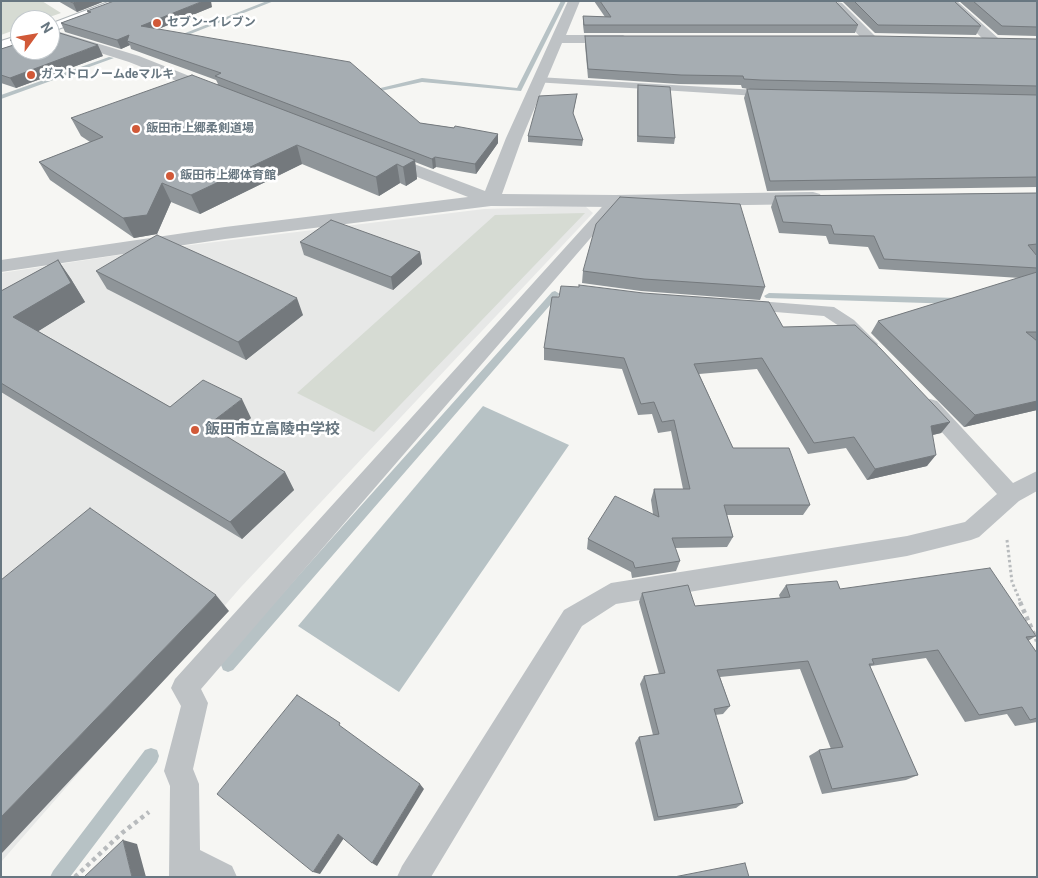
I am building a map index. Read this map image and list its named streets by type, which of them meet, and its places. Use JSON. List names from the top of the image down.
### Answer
{
  "places": [
    "セブン-イレブン",
    "ガストロノームdeマルキ",
    "飯田市上郷柔剣道場",
    "飯田市上郷体育館",
    "飯田市立高陵中学校"
  ],
  "north": "top right"
}
